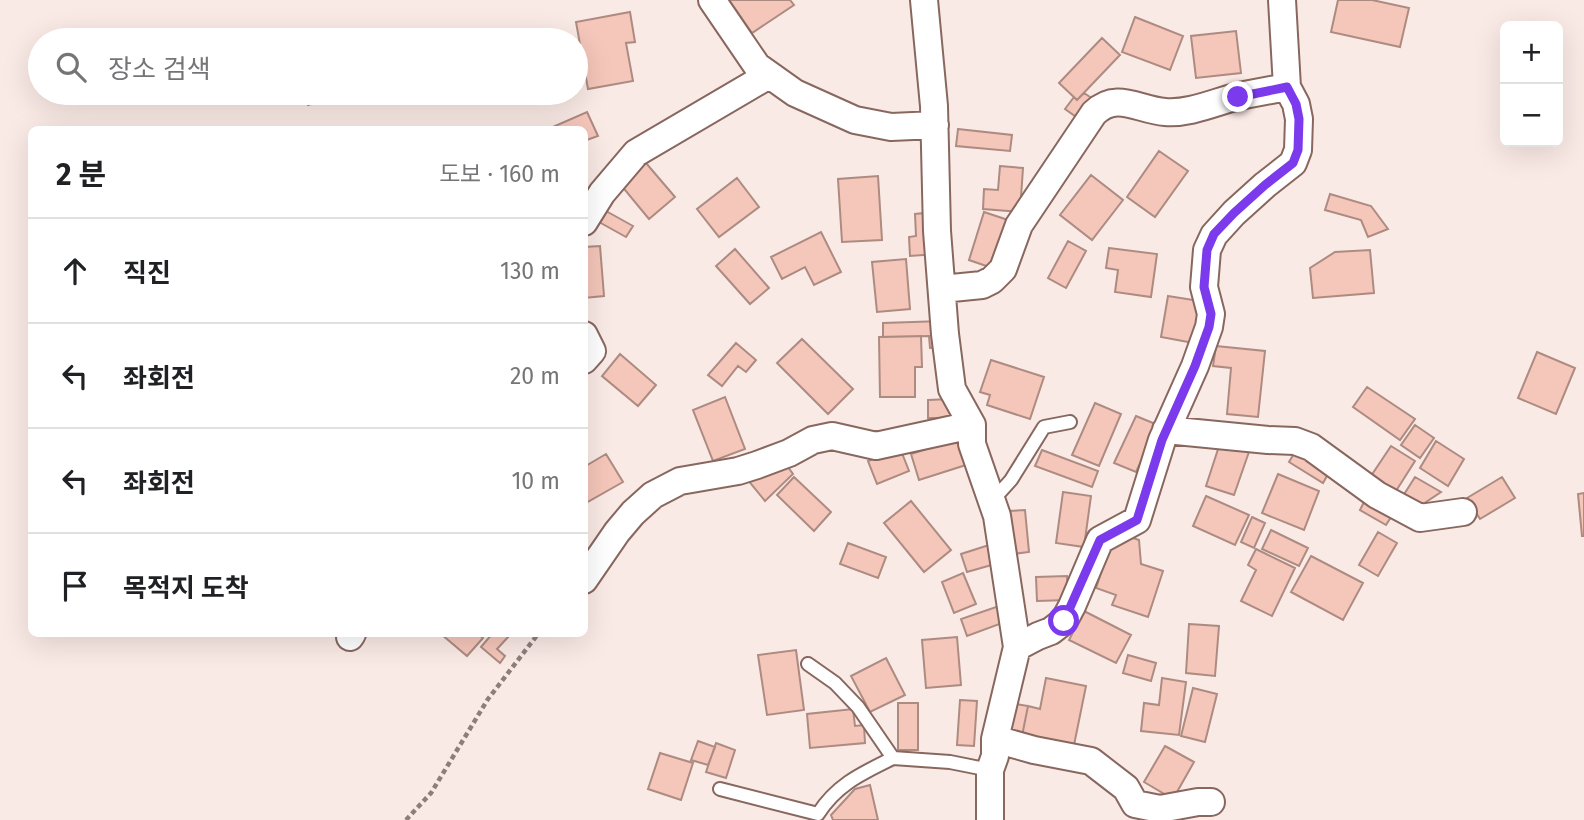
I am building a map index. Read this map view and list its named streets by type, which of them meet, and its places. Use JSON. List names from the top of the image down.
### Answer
{
  "page": {
    "map_buttons": ["+", "−"],
    "search": "장소 검색",
    "heading": ["2 분", "도보 · 160 m"],
    "list": [
      ["직진", "130 m"],
      ["좌회전", "20 m"],
      ["좌회전", "10 m"],
      "목적지 도착"
    ]
  }
}
